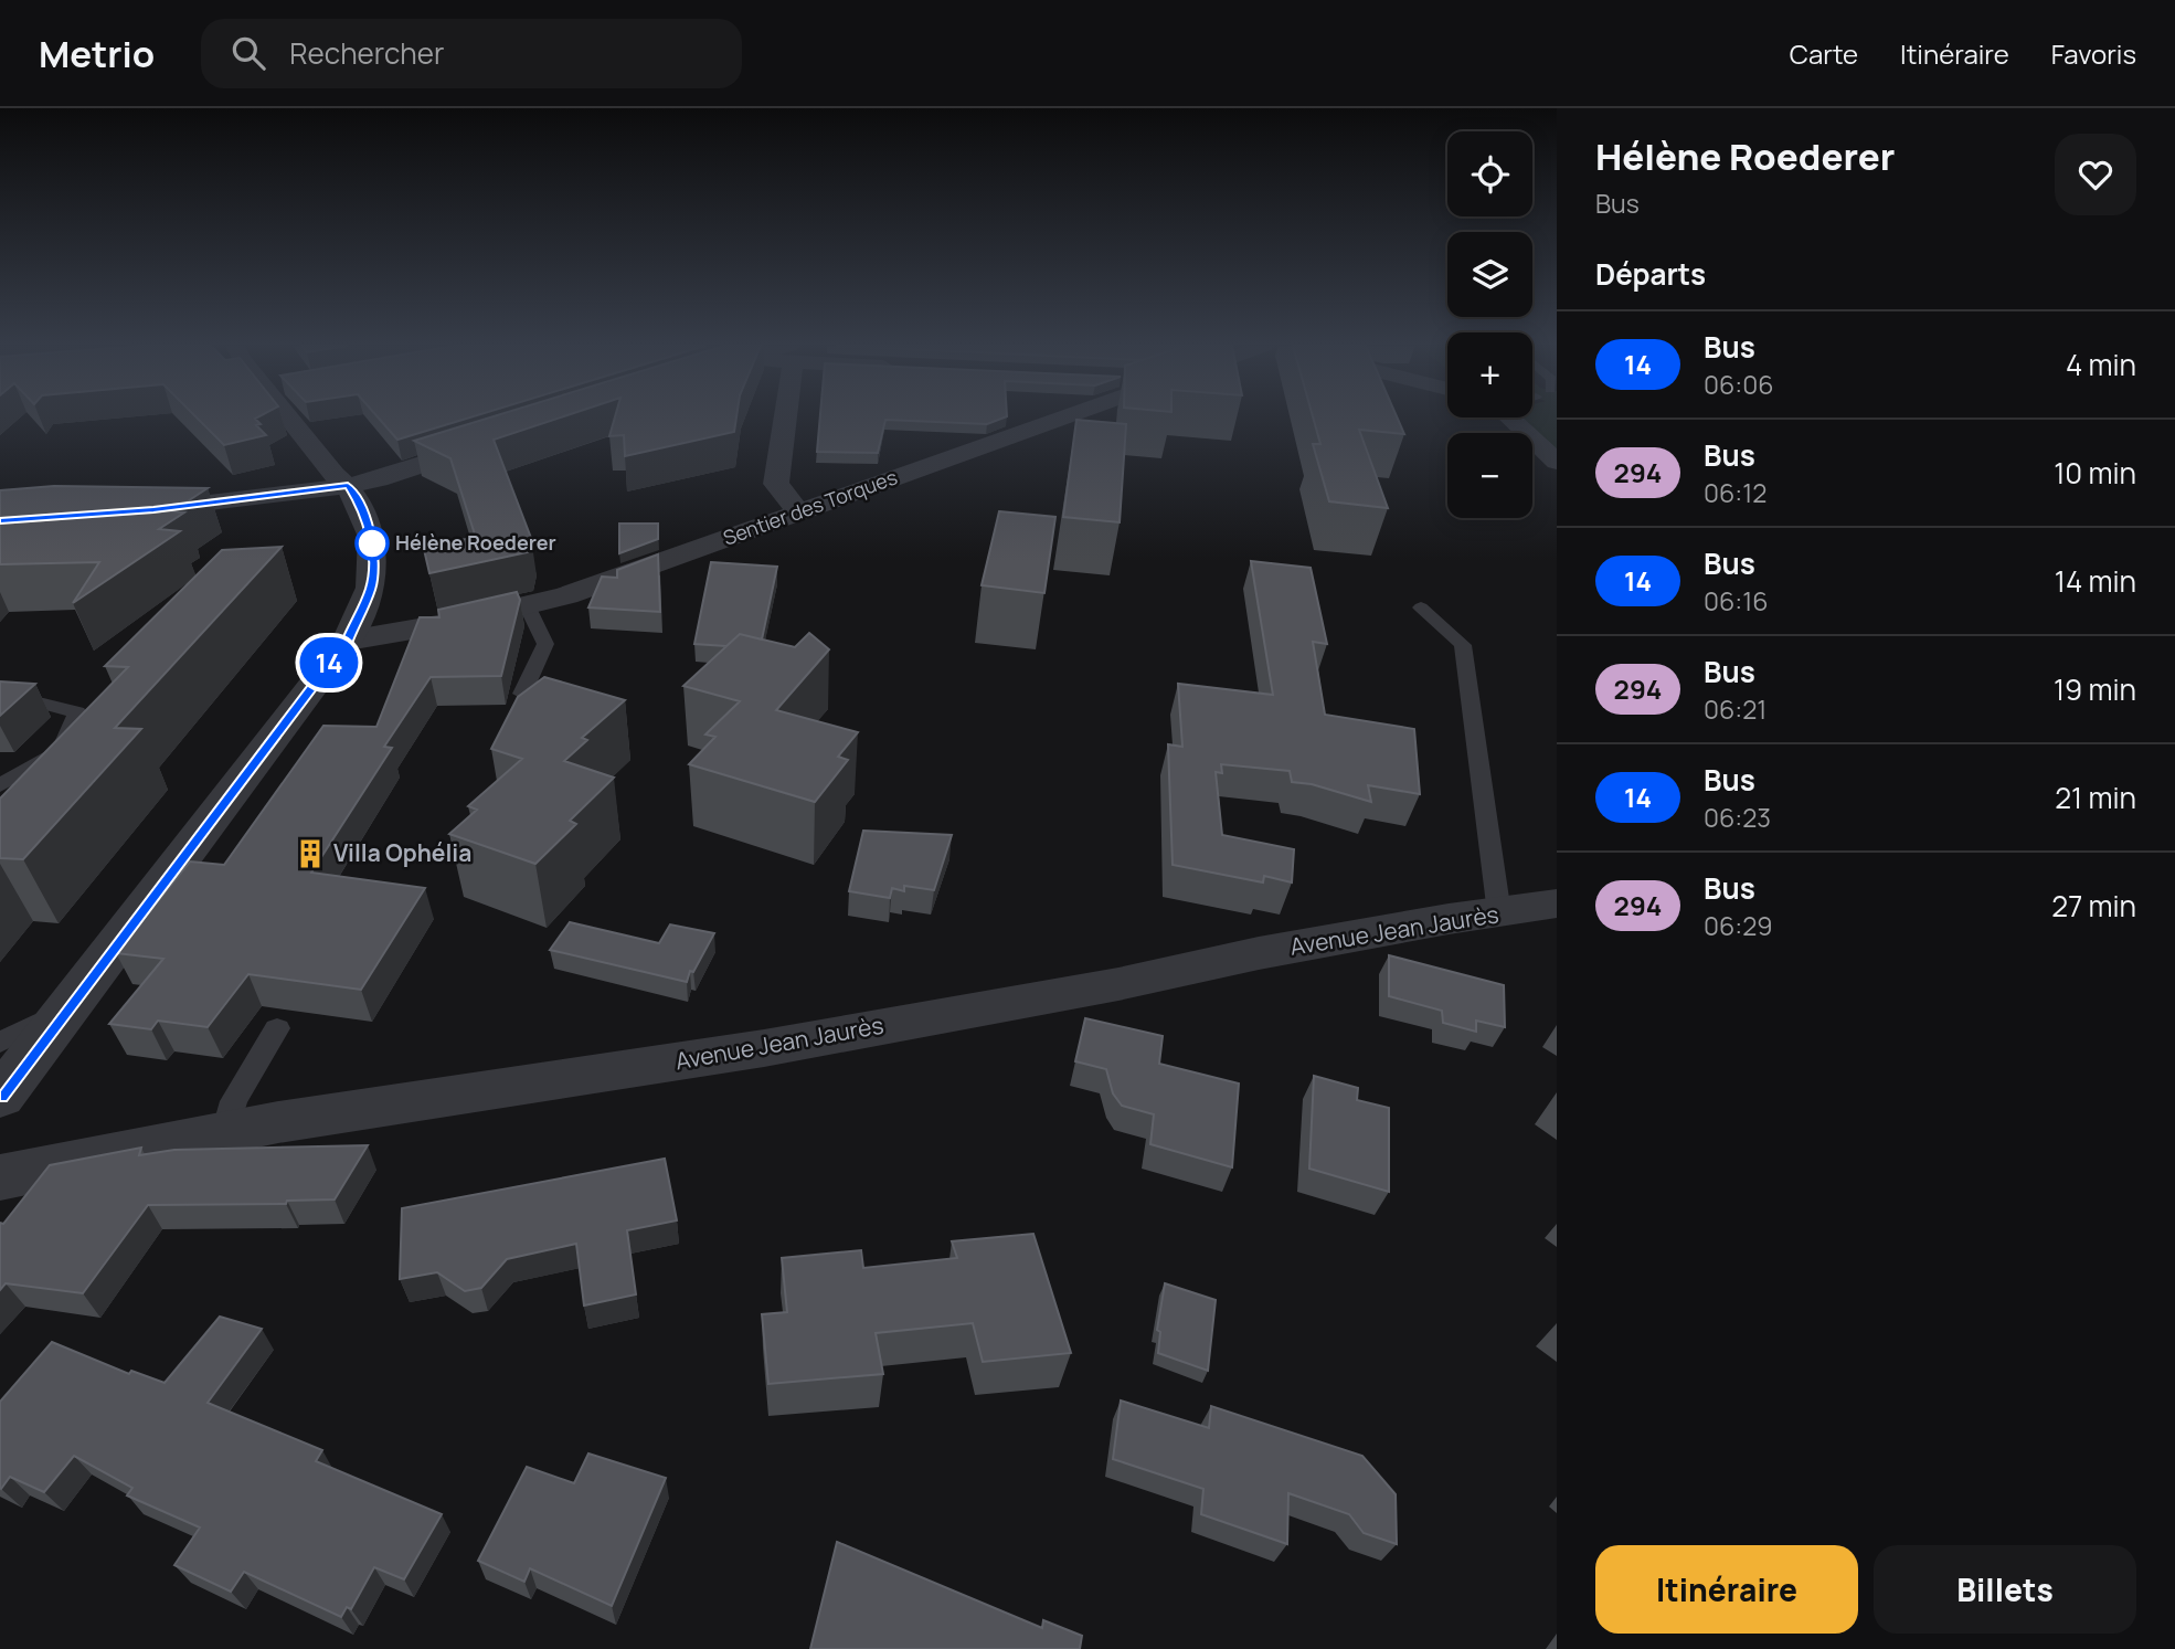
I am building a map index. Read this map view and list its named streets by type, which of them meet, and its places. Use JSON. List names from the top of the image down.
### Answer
{
  "streets": {
    "street": ["Sentier des Torques", "Avenue Jean Jaurès"]
  },
  "places": {
    "other": ["Hélène Roederer"],
    "building": ["Villa Ophélia"]
  },
  "lines": ["bus line 14"],
  "page": {
    "header": "Metrio",
    "search": "Rechercher",
    "nav": ["Carte", "Itinéraire", "Favoris"],
    "on_map": "14",
    "heading": [
      ["Hélène Roederer", "Bus"],
      "Départs"
    ],
    "map_buttons": ["+", "−"],
    "list": [
      {
        "mark": "14",
        "name": "Bus",
        "note": "06:06",
        "value": "4 min"
      },
      {
        "mark": "294",
        "name": "Bus",
        "note": "06:12",
        "value": "10 min"
      },
      {
        "mark": "14",
        "name": "Bus",
        "note": "06:16",
        "value": "14 min"
      },
      {
        "mark": "294",
        "name": "Bus",
        "note": "06:21",
        "value": "19 min"
      },
      {
        "mark": "14",
        "name": "Bus",
        "note": "06:23",
        "value": "21 min"
      },
      {
        "mark": "294",
        "name": "Bus",
        "note": "06:29",
        "value": "27 min"
      }
    ],
    "buttons": ["Itinéraire", "Billets"]
  }
}
